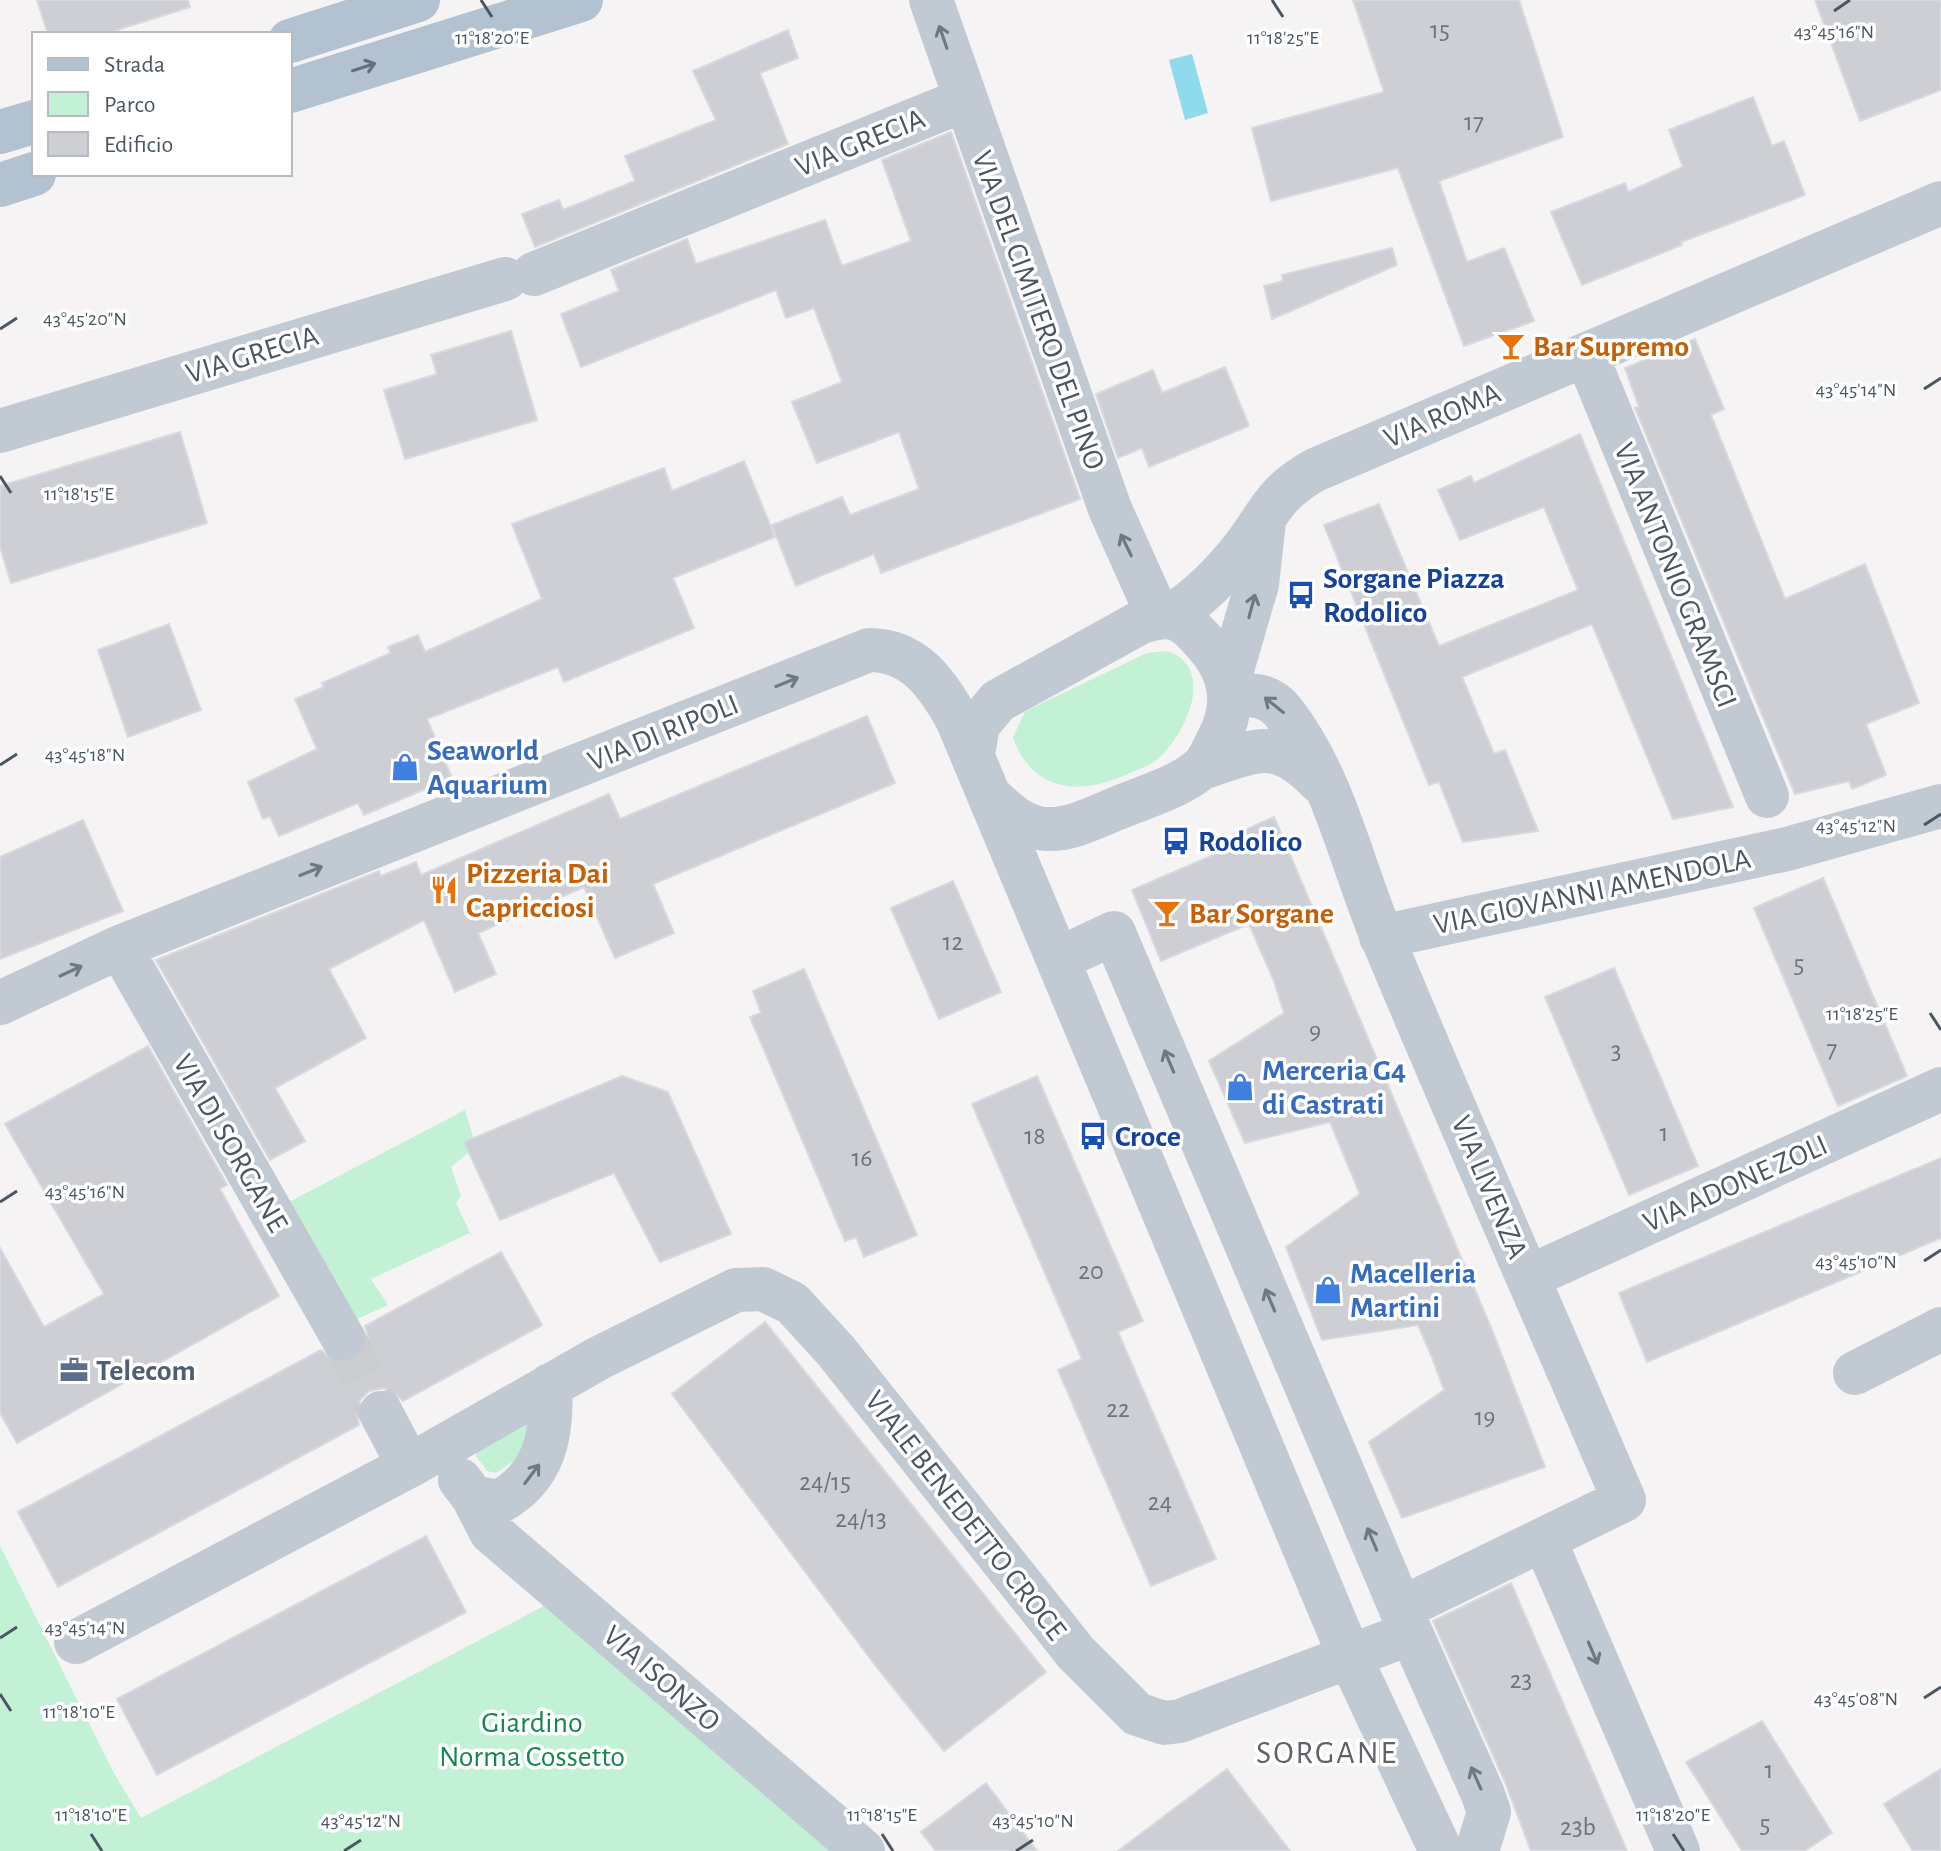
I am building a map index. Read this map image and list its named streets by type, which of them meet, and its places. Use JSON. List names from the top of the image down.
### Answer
{
  "streets": {
    "street": [
      "VIA GRECIA",
      "VIA DEL CIMITERO DEL PINO",
      "VIA ROMA",
      "VIA ANTONIO GRAMSCI",
      "VIA DI RIPOLI",
      "VIA GIOVANNI AMENDOLA",
      "VIA DI SORGANE",
      "VIA ADONE ZOLI",
      "VIA LIVENZA",
      "VIALE BENEDETTO CROCE",
      "VIA ISONZO"
    ]
  },
  "crossings": [
    ["VIA GRECIA", "VIA DEL CIMITERO DEL PINO"],
    ["VIA DEL CIMITERO DEL PINO", "VIA ROMA"],
    ["VIA DEL CIMITERO DEL PINO", "VIA DI RIPOLI"],
    ["VIA DEL CIMITERO DEL PINO", "VIA LIVENZA"],
    ["VIA ROMA", "VIA ANTONIO GRAMSCI"],
    ["VIA ROMA", "VIA DI RIPOLI"],
    ["VIA ROMA", "VIA LIVENZA"],
    ["VIA DI RIPOLI", "VIA DI SORGANE"],
    ["VIA DI RIPOLI", "VIA LIVENZA"],
    ["VIA GIOVANNI AMENDOLA", "VIA LIVENZA"],
    ["VIA ADONE ZOLI", "VIA LIVENZA"],
    ["VIA LIVENZA", "VIALE BENEDETTO CROCE"]
  ],
  "one_way": ["VIA DEL CIMITERO DEL PINO", "VIA DI RIPOLI"],
  "districts": ["SORGANE"],
  "parks": ["Giardino Norma Cossetto"],
  "places": {
    "bar": ["Bar Supremo", "Bar Sorgane"],
    "bus stop": ["Sorgane Piazza Rodolico", "Rodolico", "Croce"],
    "shop": ["Seaworld Aquarium", "Merceria G4 di Castrati", "Macelleria Martini"],
    "restaurant": ["Pizzeria Dai Capricciosi"],
    "office": ["Telecom"]
  },
  "house_numbers": [
    "15",
    "17",
    "12",
    "5",
    "9",
    "7",
    "3",
    "1",
    "18",
    "16",
    "20",
    "22",
    "19",
    "24/15",
    "24",
    "24/13",
    "23",
    "1",
    "5",
    "23b"
  ],
  "legend": ["Strada", "Parco", "Edificio"],
  "coordinates": [
    "43°45'16\"N",
    "11°18'20\"E",
    "11°18'25\"E",
    "43°45'20\"N",
    "43°45'14\"N",
    "11°18'15\"E",
    "43°45'18\"N",
    "43°45'12\"N",
    "43°45'10\"N",
    "43°45'08\"N",
    "11°18'10\"E"
  ]
}
